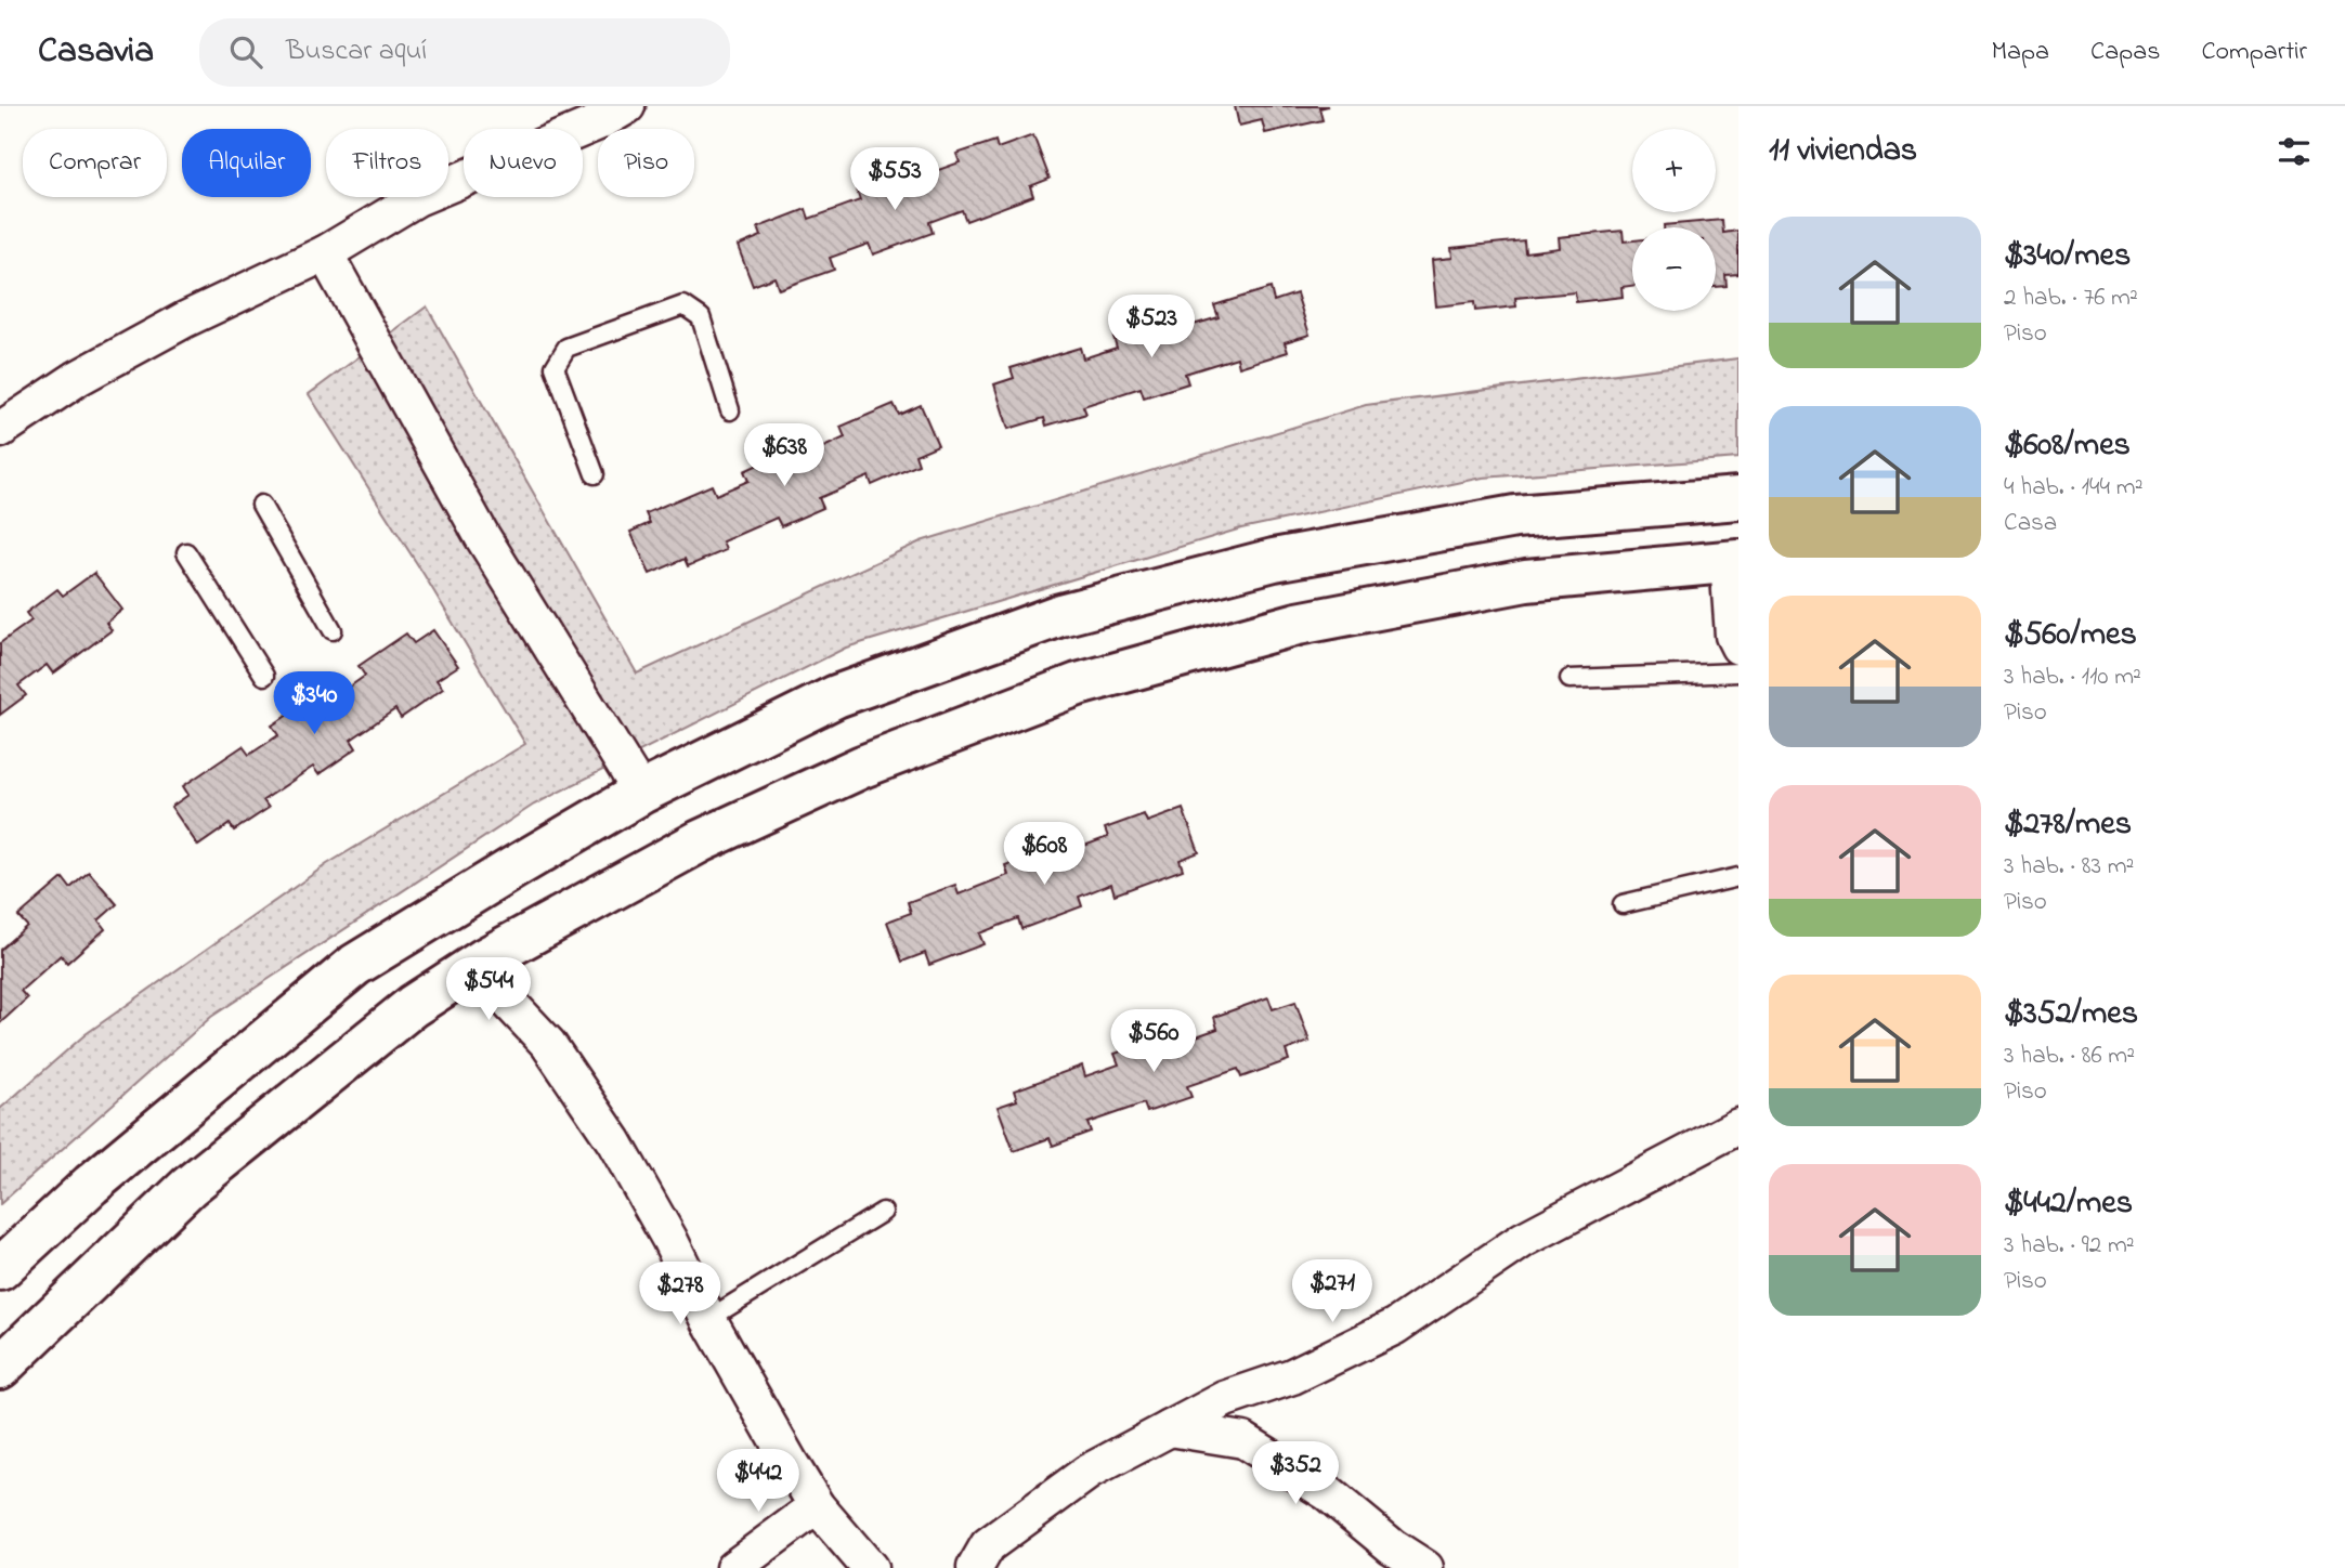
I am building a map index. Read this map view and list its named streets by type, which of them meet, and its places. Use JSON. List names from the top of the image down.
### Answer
{
  "page": {
    "header": "Casavia",
    "search": "Buscar aquí",
    "nav": ["Mapa", "Capas", "Compartir"],
    "heading": "11 viviendas",
    "map_buttons": ["+", "−"],
    "chip": [
      "Comprar",
      "Alquilar",
      "Filtros",
      "Nuevo",
      "Piso"
    ],
    "price": [
      "$553",
      "$523",
      "$638",
      "$340",
      "$608",
      "$544",
      "$560",
      "$271",
      "$278",
      "$352",
      "$442"
    ],
    "list": [
      {
        "name": "$340/mes",
        "note": "2 hab. · 76 m² · Piso"
      },
      {
        "name": "$608/mes",
        "note": "4 hab. · 144 m² · Casa"
      },
      {
        "name": "$560/mes",
        "note": "3 hab. · 110 m² · Piso"
      },
      {
        "name": "$278/mes",
        "note": "3 hab. · 83 m² · Piso"
      },
      {
        "name": "$352/mes",
        "note": "3 hab. · 86 m² · Piso"
      },
      {
        "name": "$442/mes",
        "note": "3 hab. · 92 m² · Piso"
      }
    ]
  }
}
